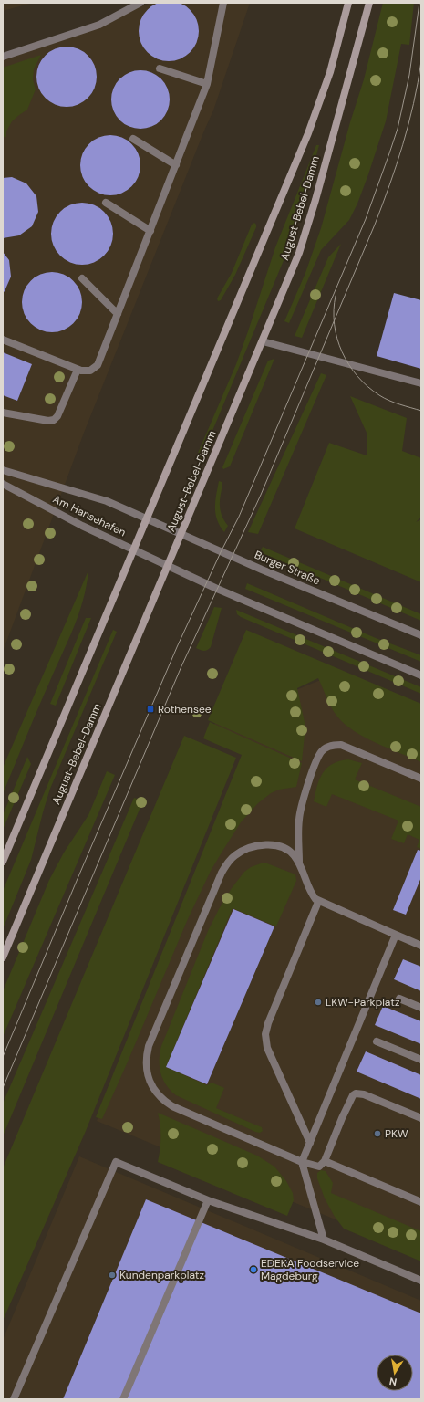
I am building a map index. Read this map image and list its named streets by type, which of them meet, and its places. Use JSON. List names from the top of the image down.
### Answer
{
  "streets": {
    "main road": ["August-Bebel-Damm"],
    "street": ["Am Hansehafen", "Burger Straße"]
  },
  "crossings": [
    ["August-Bebel-Damm", "Am Hansehafen"],
    ["August-Bebel-Damm", "Burger Straße"],
    ["Am Hansehafen", "Burger Straße"]
  ],
  "places": {
    "transit": ["Rothensee"],
    "other": [
      "LKW-Parkplatz",
      "PKW",
      "EDEKA Foodservice Magdeburg",
      "Kundenparkplatz"
    ]
  },
  "north": "bottom"
}
